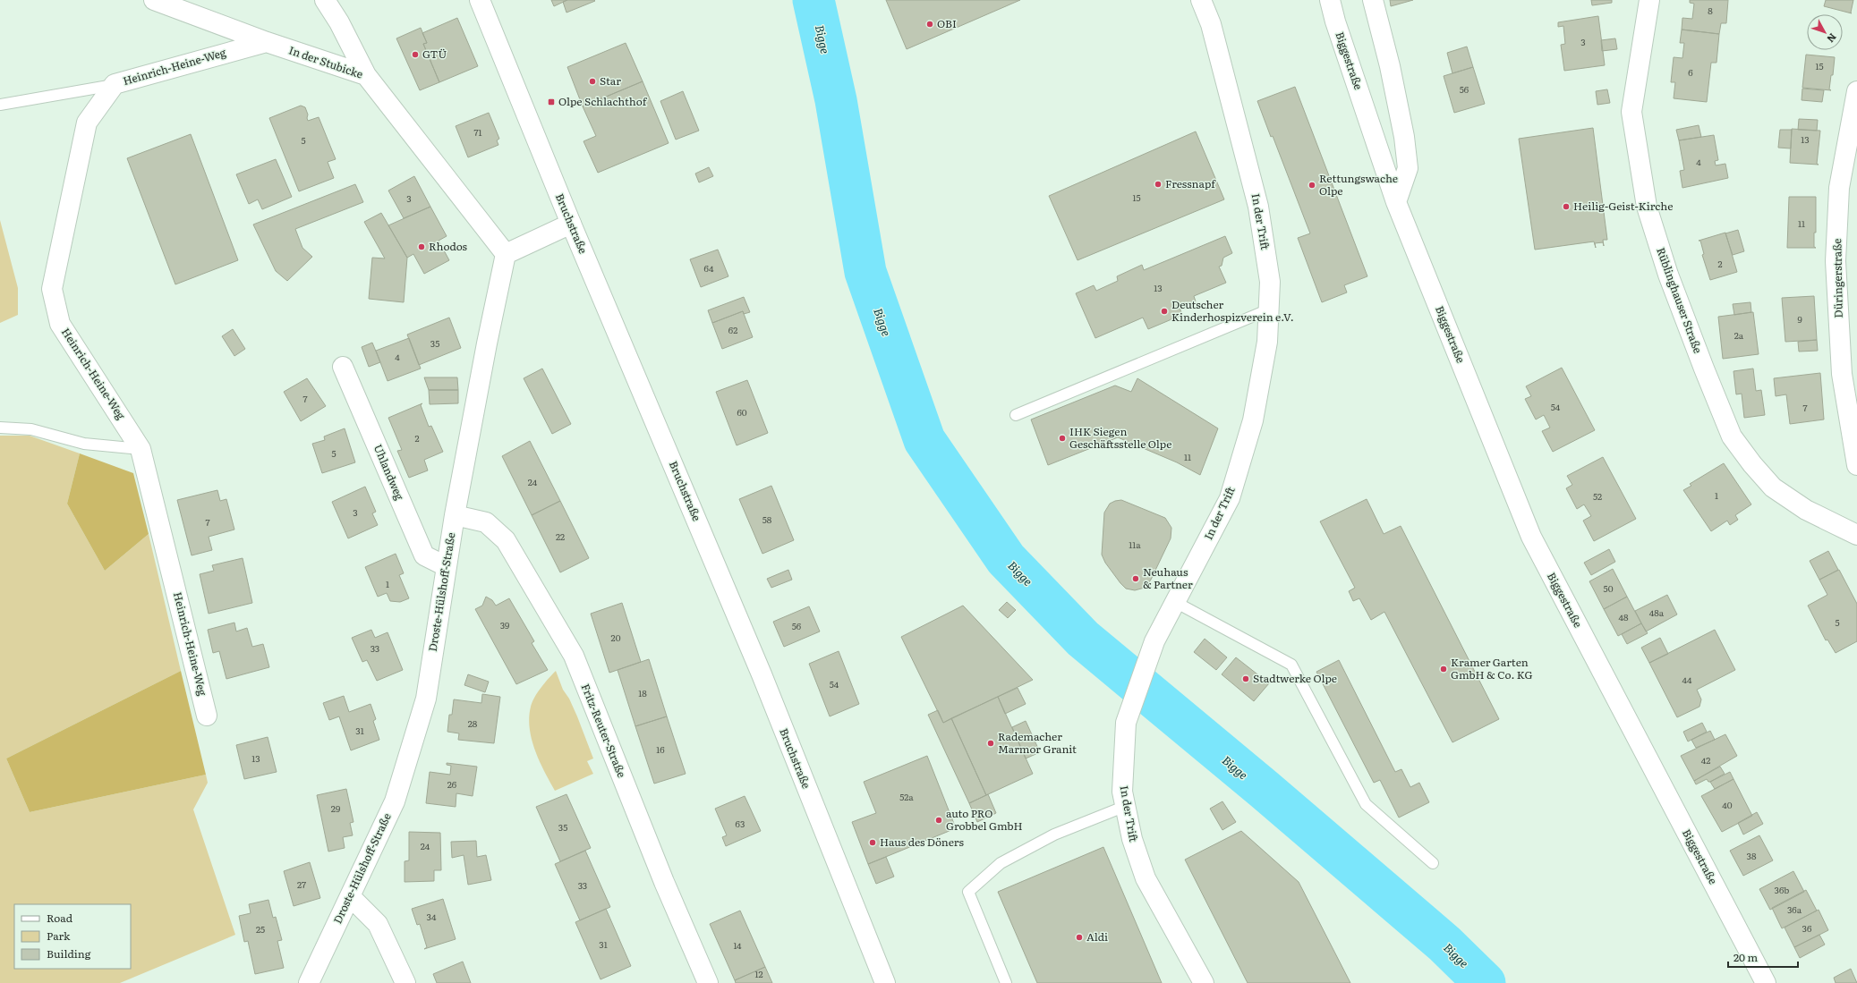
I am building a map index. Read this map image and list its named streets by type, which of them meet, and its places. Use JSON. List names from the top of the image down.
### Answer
{
  "streets": {
    "street": [
      "Biggestraße",
      "In der Stubicke",
      "Heinrich-Heine-Weg",
      "In der Trift",
      "Bruchstraße",
      "Düringerstraße",
      "Rüblinghauser Straße",
      "Uhlandweg",
      "Droste-Hülshoff-Straße",
      "Fritz-Reuter-Straße"
    ]
  },
  "crossings": [
    ["In der Stubicke", "Heinrich-Heine-Weg"],
    ["In der Stubicke", "Droste-Hülshoff-Straße"],
    ["Uhlandweg", "Droste-Hülshoff-Straße"],
    ["Droste-Hülshoff-Straße", "Fritz-Reuter-Straße"]
  ],
  "water": ["Bigge"],
  "places": {
    "other": [
      "OBI",
      "GTÜ",
      "Star",
      "Fressnapf",
      "Rettungswache Olpe",
      "Heilig-Geist-Kirche",
      "Rhodos",
      "Deutscher Kinderhospizverein e.V.",
      "IHK Siegen Geschäftsstelle Olpe",
      "Neuhaus & Partner",
      "Kramer Garten GmbH & Co. KG",
      "Stadtwerke Olpe",
      "Rademacher Marmor Granit",
      "auto PRO Grobbel GmbH",
      "Haus des Döners",
      "Aldi"
    ],
    "transit": ["Olpe Schlachthof"]
  },
  "house_numbers": [
    "8",
    "3",
    "15",
    "6",
    "56",
    "71",
    "13",
    "5",
    "4",
    "15",
    "3",
    "11",
    "2",
    "64",
    "13",
    "9",
    "62",
    "2a",
    "35",
    "4",
    "7",
    "54",
    "7",
    "60",
    "2",
    "5",
    "11",
    "24",
    "1",
    "52",
    "3",
    "58",
    "7",
    "22",
    "11a",
    "1",
    "50",
    "48a",
    "48",
    "5",
    "39",
    "56",
    "20",
    "33",
    "44",
    "54",
    "18",
    "28",
    "31",
    "16",
    "13",
    "42",
    "26",
    "52a",
    "40",
    "29",
    "63",
    "35",
    "24",
    "38",
    "27",
    "33",
    "36b",
    "36a",
    "34",
    "36",
    "25",
    "31",
    "14",
    "12"
  ],
  "legend": ["Road", "Park", "Building"],
  "scale_bar": "20 m",
  "north": "bottom right"
}
